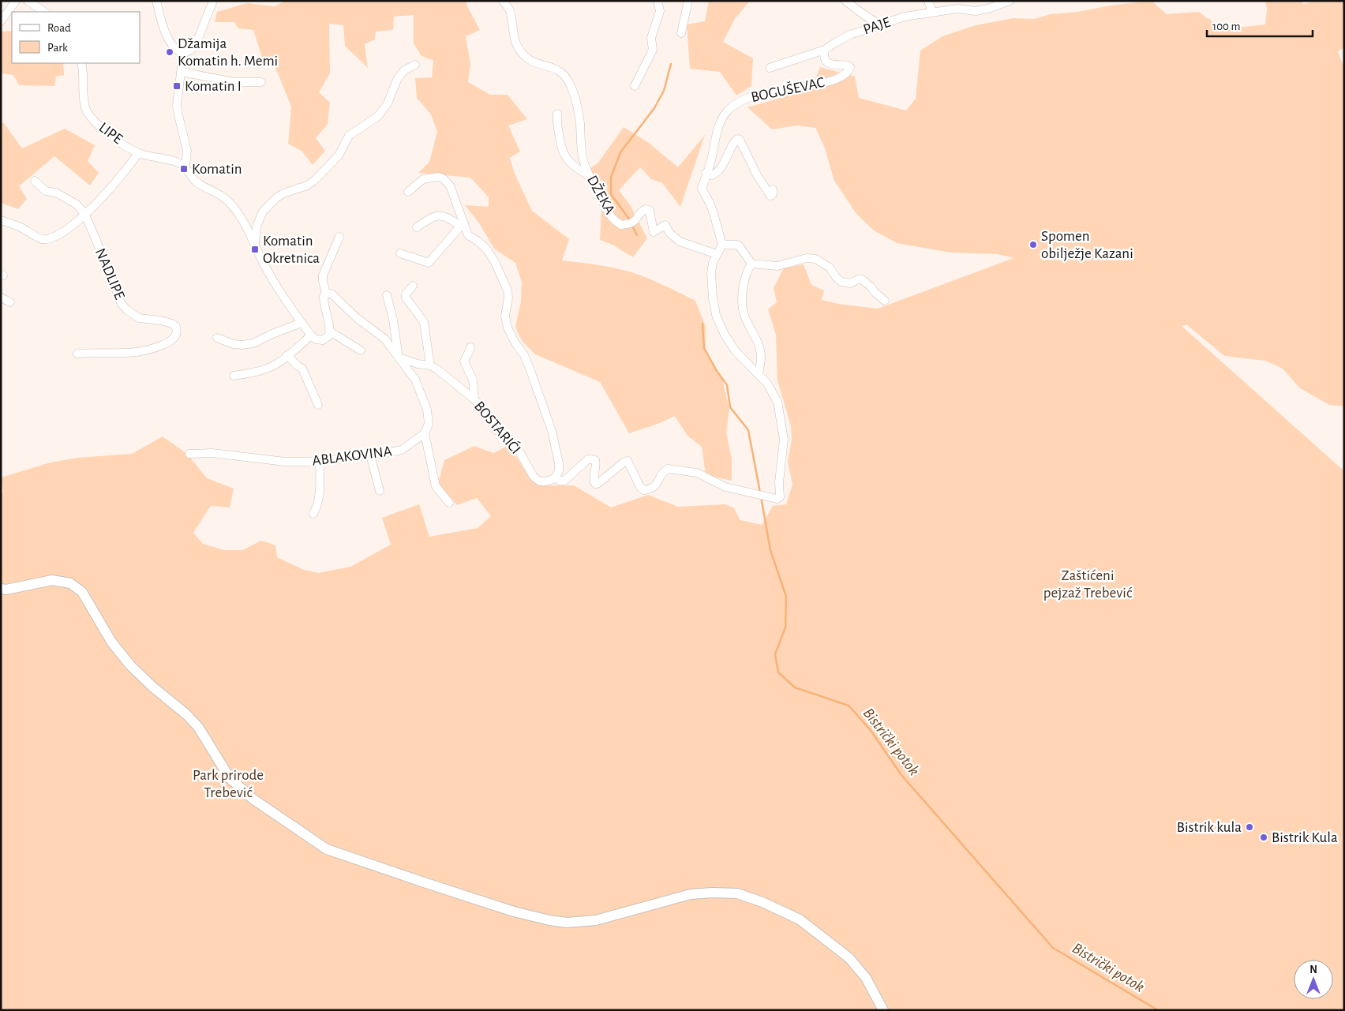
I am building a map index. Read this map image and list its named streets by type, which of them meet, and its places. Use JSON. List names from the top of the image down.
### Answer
{
  "streets": {
    "street": [
      "PAJE",
      "BOGUŠEVAC",
      "LIPE",
      "DŽEKA",
      "NADLIPE",
      "BOSTARIĆI",
      "ABLAKOVINA"
    ]
  },
  "crossings": [
    ["PAJE", "BOGUŠEVAC"]
  ],
  "water": ["Bistrički potok"],
  "parks": ["Zaštićeni pejzaž Trebević", "Park prirode Trebević"],
  "places": {
    "other": [
      "Džamija Komatin h. Memi",
      "Spomen obilježje Kazani",
      "Bistrik kula",
      "Bistrik Kula"
    ],
    "transit": ["Komatin I", "Komatin", "Komatin Okretnica"]
  },
  "legend": ["Road", "Park"],
  "scale_bar": "100 m",
  "north": "top"
}
